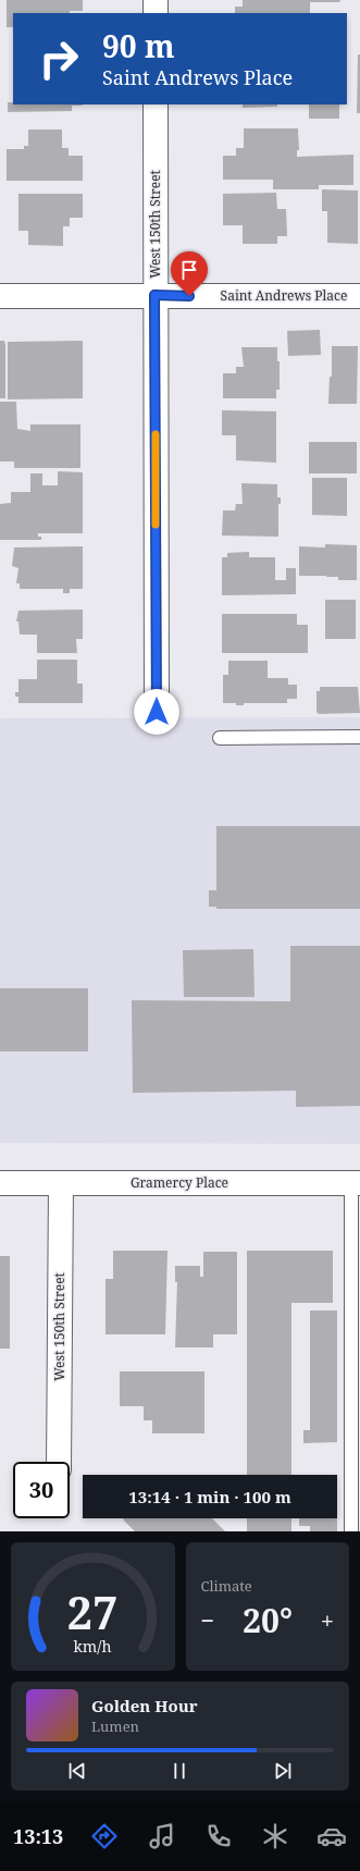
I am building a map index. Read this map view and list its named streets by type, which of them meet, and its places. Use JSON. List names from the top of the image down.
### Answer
{
  "streets": {
    "street": ["West 150th Street", "Saint Andrews Place", "Gramercy Place"]
  },
  "crossings": [
    ["West 150th Street", "Saint Andrews Place"],
    ["West 150th Street", "Gramercy Place"]
  ],
  "page": {
    "turn": ["90 m", "Saint Andrews Place"],
    "limit": "30",
    "trip": "13:14 · 1 min · 100 m",
    "tile": "Climate",
    "heat": ["−", "20°", "+"],
    "song": ["Golden Hour", "Lumen"],
    "tabs": "13:13",
    "gauge": ["27", "km/h"]
  }
}
